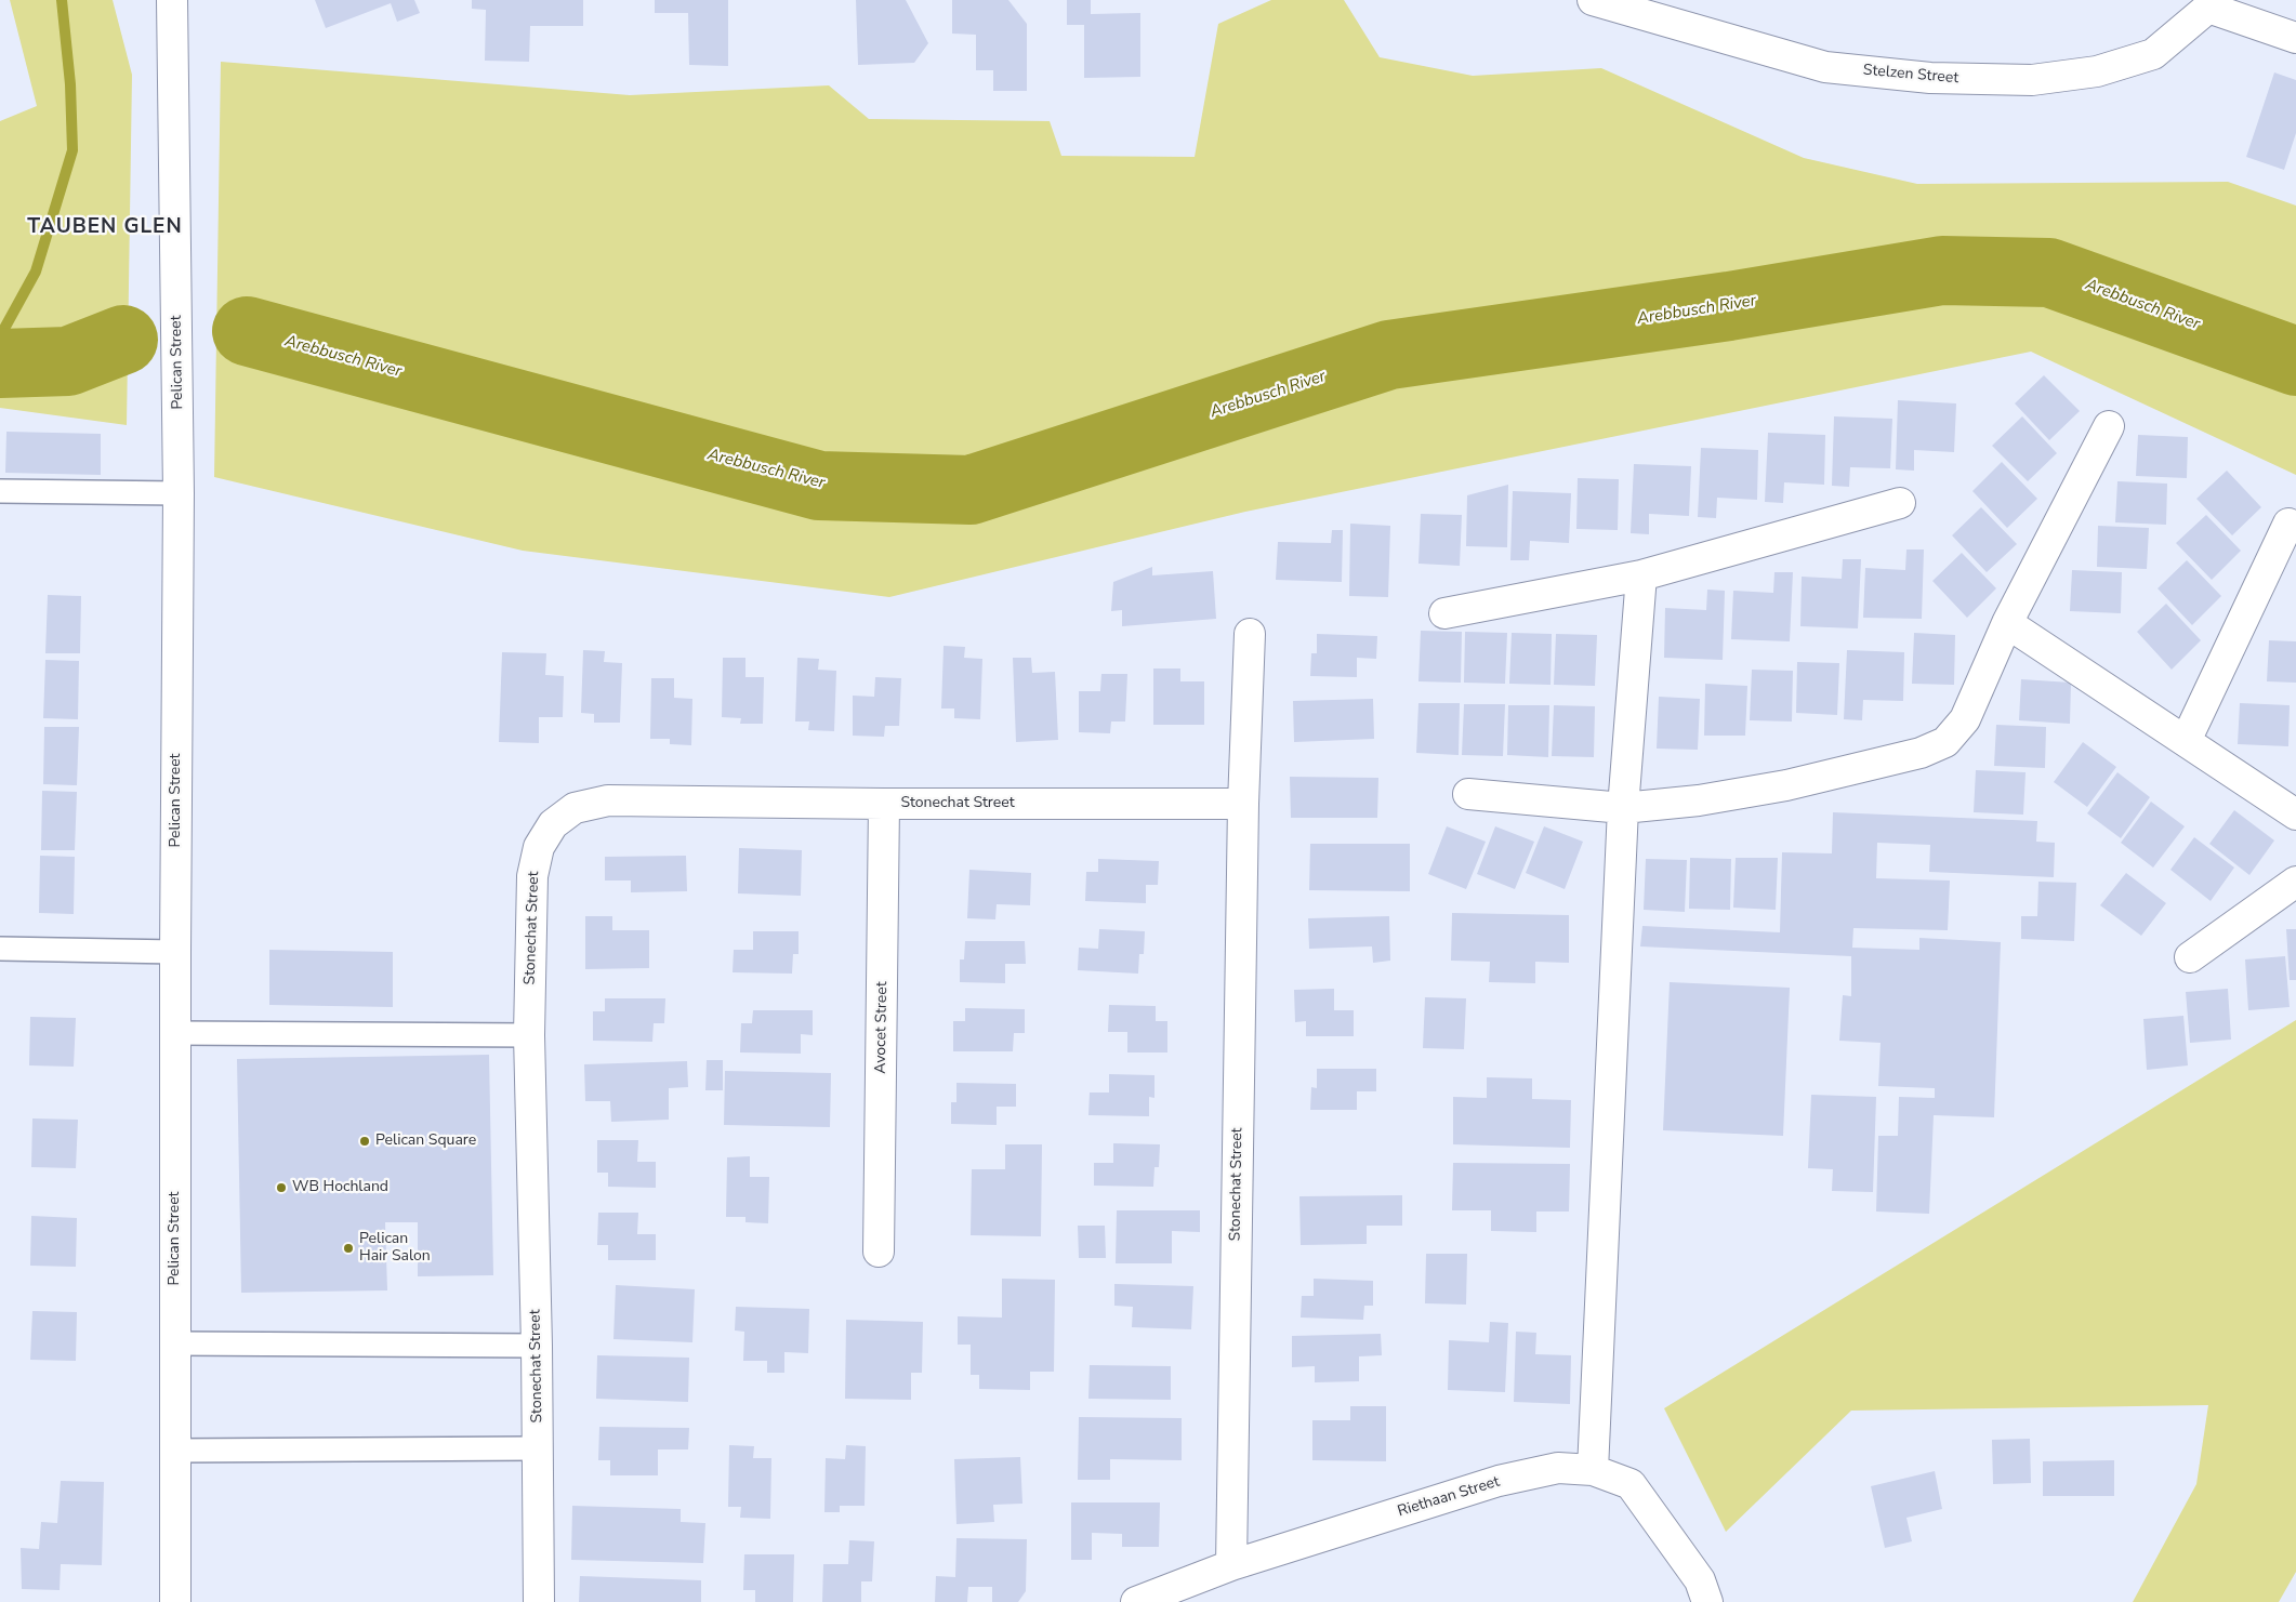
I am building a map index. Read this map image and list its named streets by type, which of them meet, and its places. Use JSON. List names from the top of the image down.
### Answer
{
  "streets": {
    "street": [
      "Stelzen Street",
      "Pelican Street",
      "Stonechat Street",
      "Avocet Street",
      "Riethaan Street"
    ]
  },
  "crossings": [
    ["Stonechat Street", "Avocet Street"],
    ["Stonechat Street", "Riethaan Street"]
  ],
  "districts": ["TAUBEN GLEN"],
  "water": ["Arebbusch River"],
  "places": ["Pelican Square", "WB Hochland", "Pelican Hair Salon"]
}
